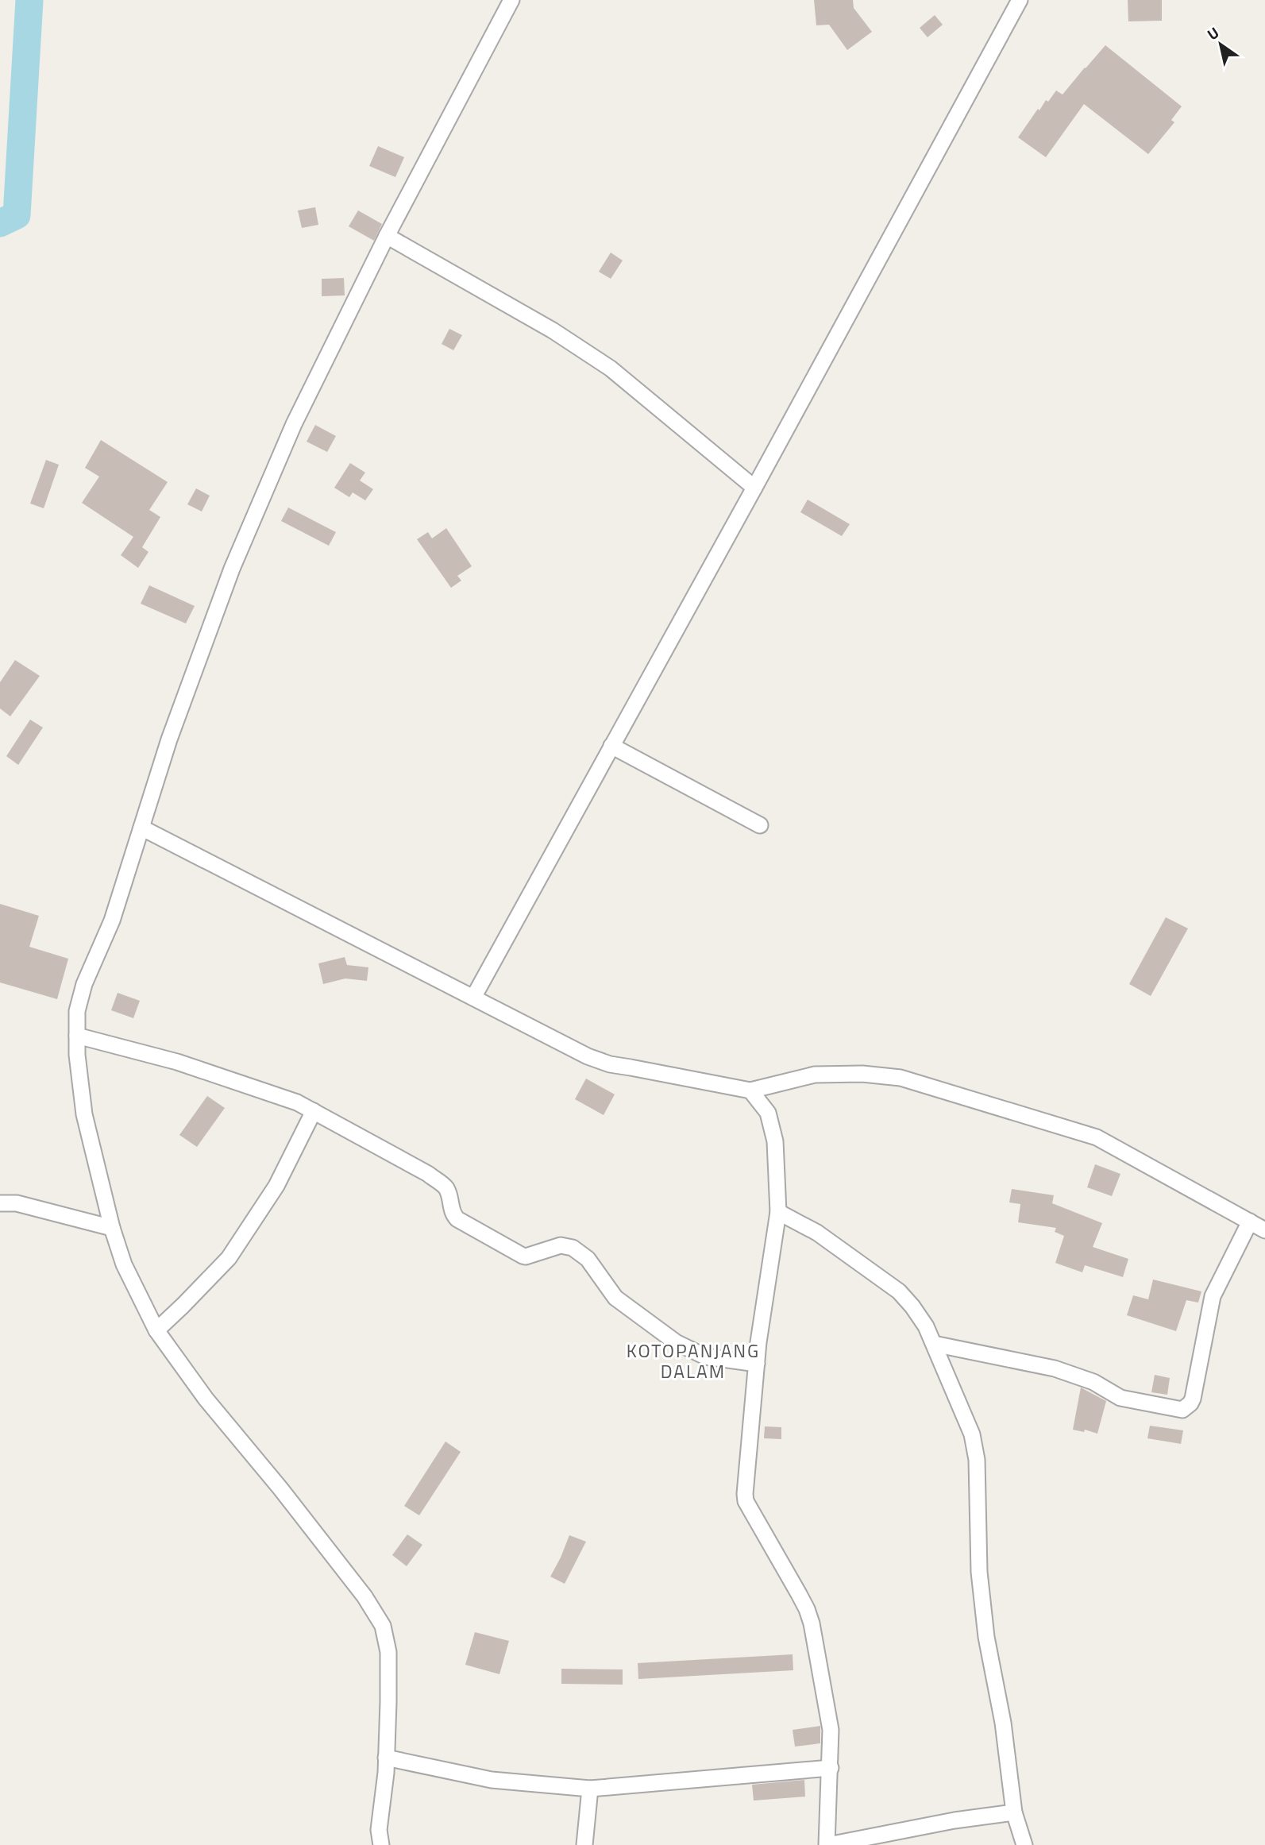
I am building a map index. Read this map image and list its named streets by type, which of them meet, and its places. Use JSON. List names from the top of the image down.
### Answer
{
  "districts": ["KOTOPANJANG DALAM"],
  "north": "top left"
}
